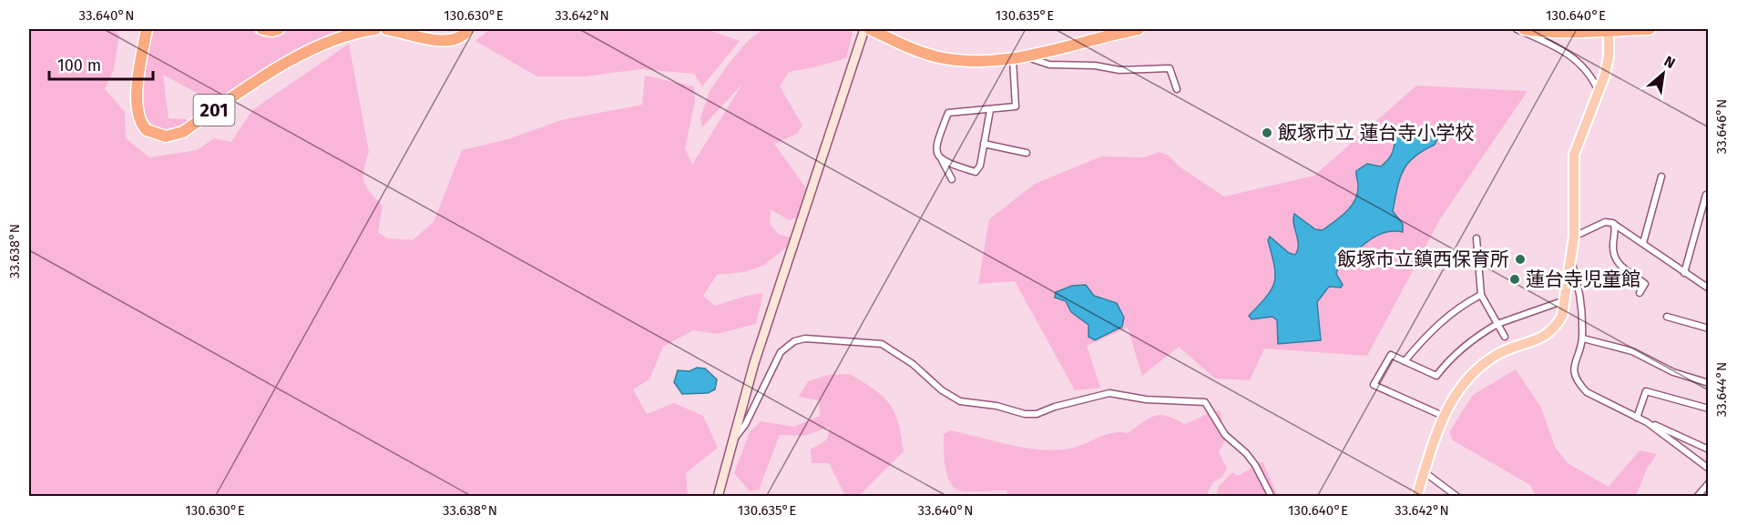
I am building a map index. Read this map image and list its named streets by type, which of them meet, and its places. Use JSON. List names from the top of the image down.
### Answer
{
  "streets": {
    "highway": ["201"]
  },
  "places": ["飯塚市立 蓮台寺小学校", "飯塚市立鎮西保育所", "蓮台寺児童館"],
  "scale_bar": "100 m",
  "north": "top right",
  "coordinates": [
    "33.640°N",
    "130.630°E",
    "33.642°N",
    "130.635°E",
    "130.640°E",
    "33.646°N",
    "33.638°N",
    "33.644°N"
  ]
}
